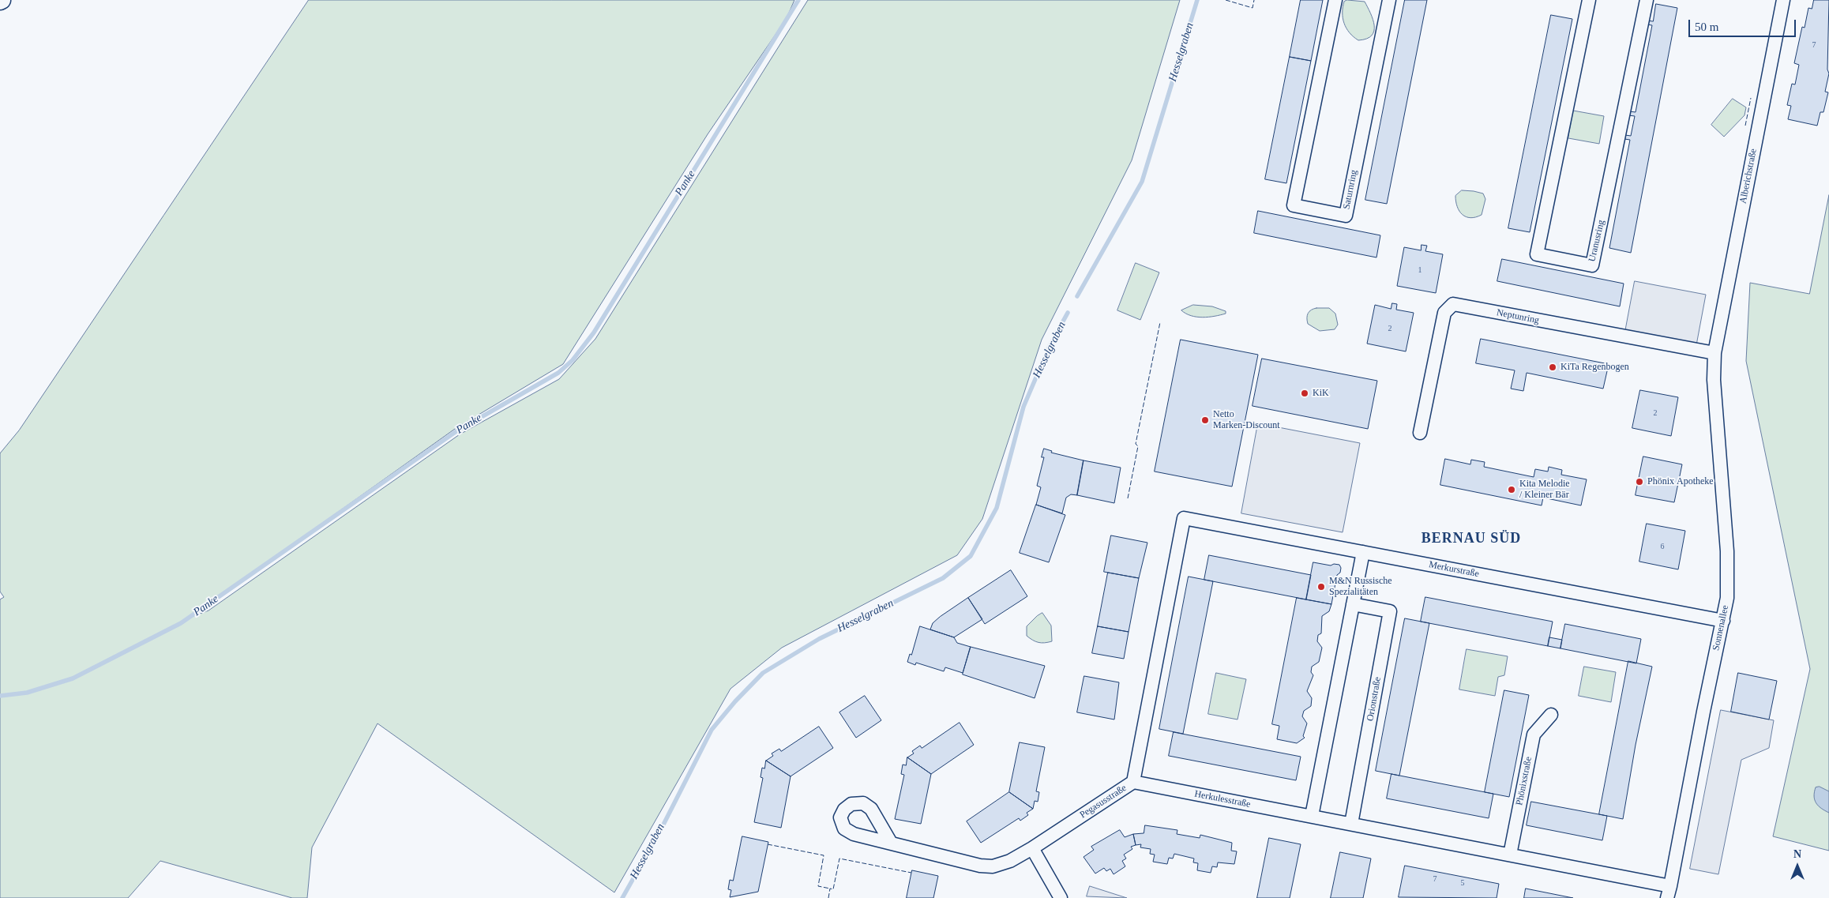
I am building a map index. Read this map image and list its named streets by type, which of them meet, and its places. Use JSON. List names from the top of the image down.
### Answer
{
  "streets": {
    "street": [
      "Alberichstraße",
      "Saturnring",
      "Uranusring",
      "Neptunring",
      "Merkurstraße",
      "Sonnenallee",
      "Orionstraße",
      "Phönixstraße",
      "Herkulesstraße",
      "Pegasusstraße"
    ]
  },
  "crossings": [
    ["Alberichstraße", "Neptunring"],
    ["Alberichstraße", "Sonnenallee"],
    ["Neptunring", "Sonnenallee"],
    ["Merkurstraße", "Sonnenallee"],
    ["Merkurstraße", "Pegasusstraße"],
    ["Sonnenallee", "Herkulesstraße"],
    ["Orionstraße", "Herkulesstraße"],
    ["Phönixstraße", "Herkulesstraße"],
    ["Herkulesstraße", "Pegasusstraße"]
  ],
  "districts": ["BERNAU SÜD"],
  "water": ["Hesselgraben", "Panke"],
  "places": [
    "KiTa Regenbogen",
    "KiK",
    "Netto Marken-Discount",
    "Phönix Apotheke",
    "Kita Melodie / Kleiner Bär",
    "M&N Russische Spezialitäten"
  ],
  "house_numbers": [
    "7",
    "1",
    "2",
    "2",
    "6",
    "7",
    "5"
  ],
  "scale_bar": "50 m",
  "north": "top"
}
